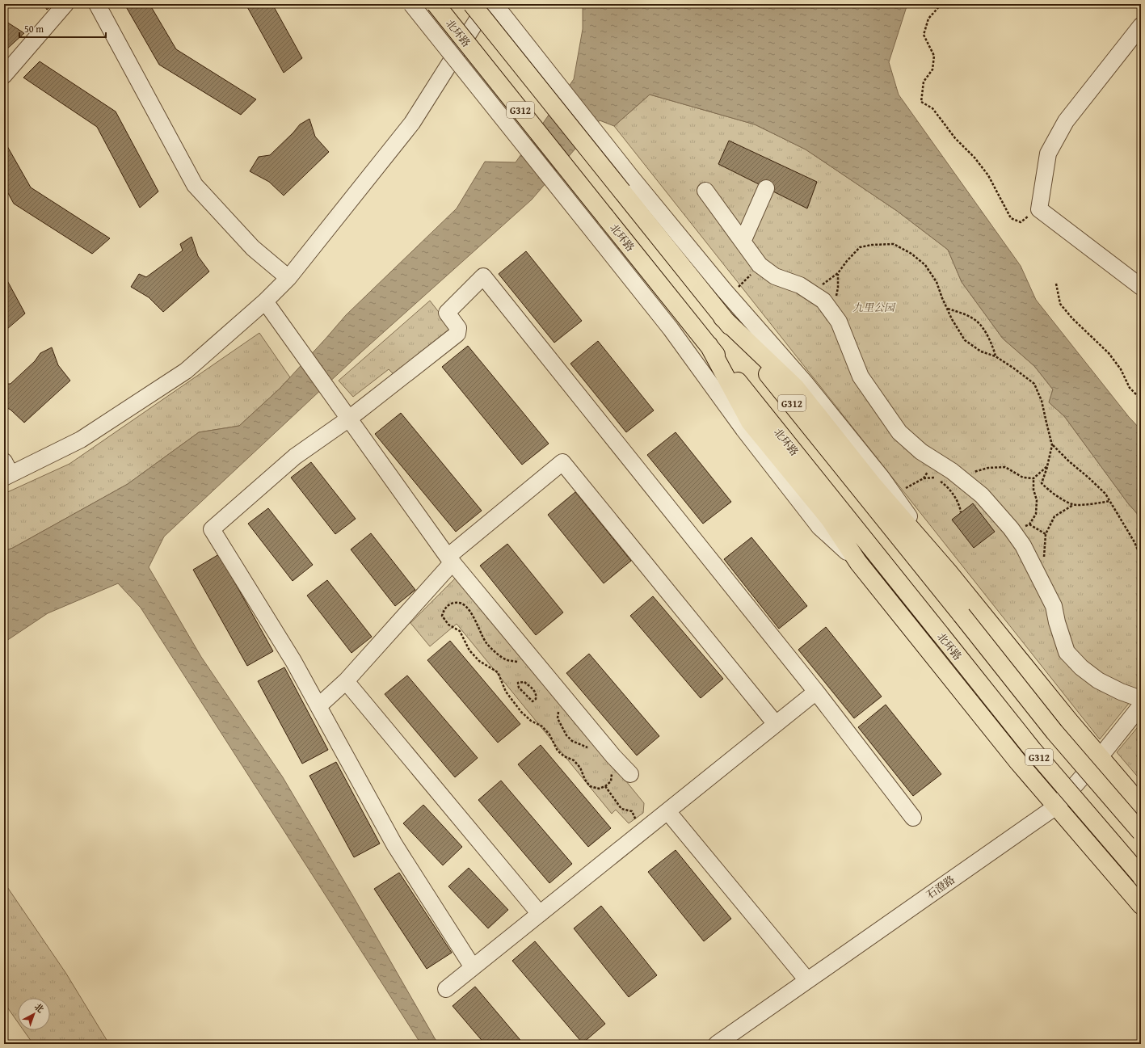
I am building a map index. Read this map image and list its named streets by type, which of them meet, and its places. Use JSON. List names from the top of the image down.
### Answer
{
  "streets": {
    "highway": ["北环路", "G312"],
    "street": ["石澄路"]
  },
  "parks": ["九里公园"],
  "scale_bar": "50 m",
  "north": "top right"
}
